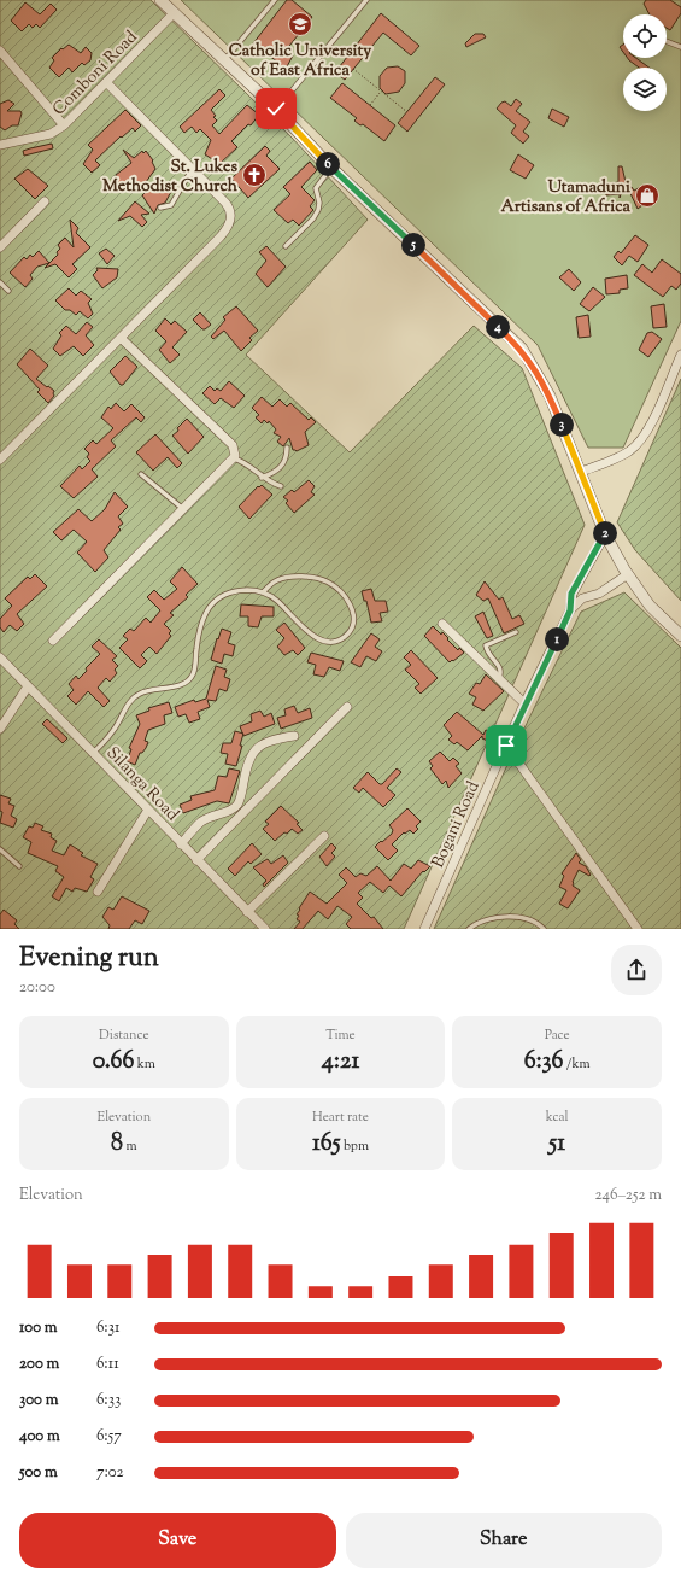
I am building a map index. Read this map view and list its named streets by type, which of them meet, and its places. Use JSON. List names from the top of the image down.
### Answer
{
  "streets": {
    "street": ["Comboni Road", "Silanga Road", "Bogani Road"]
  },
  "places": {
    "school or university": ["Catholic University of East Africa"],
    "church": ["St. Lukes Methodist Church"],
    "shop": ["Utamaduni Artisans of Africa"]
  },
  "page": {
    "pins": [
      "6",
      "5",
      "4",
      "3",
      "2",
      "1"
    ],
    "heading": ["Evening run", "20:00"],
    "stats": [
      ["Distance", "0.66 km"],
      ["Time", "4:21"],
      ["Pace", "6:36 /km"],
      ["Elevation", "8 m"],
      ["Heart rate", "165 bpm"],
      ["kcal", "51"]
    ],
    "chart": ["Elevation", "246–252 m"],
    "list": [
      {
        "name": "100 m",
        "note": "6:31"
      },
      {
        "name": "200 m",
        "note": "6:11"
      },
      {
        "name": "300 m",
        "note": "6:33"
      },
      {
        "name": "400 m",
        "note": "6:57"
      },
      {
        "name": "500 m",
        "note": "7:02"
      }
    ],
    "buttons": ["Save", "Share"]
  }
}
